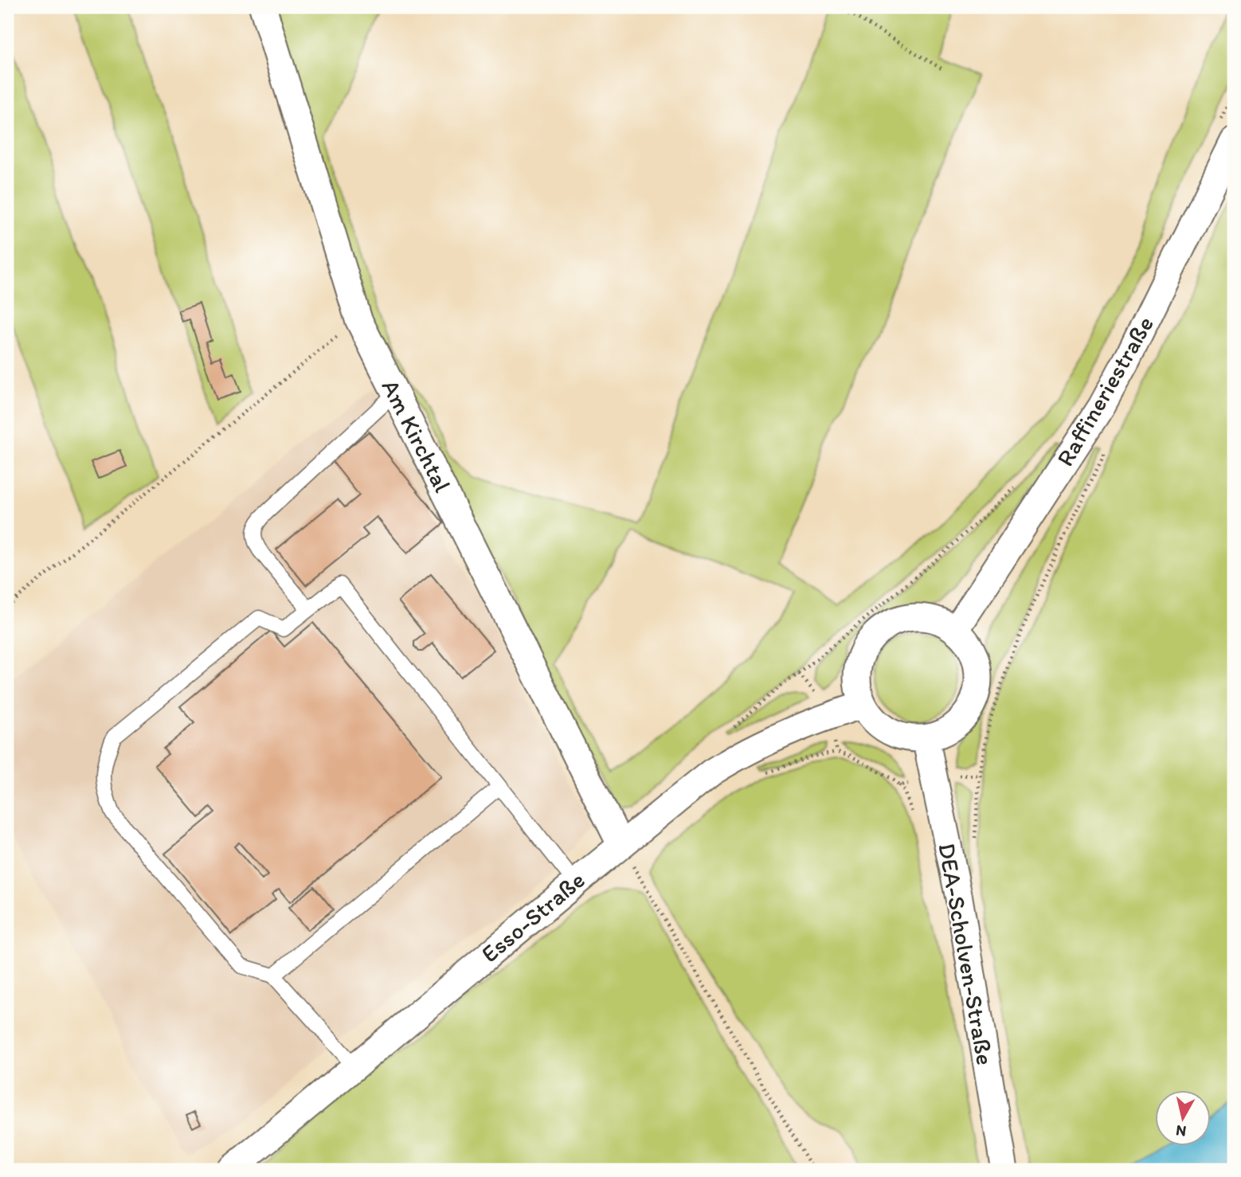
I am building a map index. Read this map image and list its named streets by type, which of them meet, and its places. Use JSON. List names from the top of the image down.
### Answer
{
  "streets": {
    "street": [
      "Raffineriestraße",
      "Am Kirchtal",
      "Esso-Straße",
      "DEA-Scholven-Straße"
    ]
  },
  "crossings": [
    ["Raffineriestraße", "Esso-Straße"],
    ["Raffineriestraße", "DEA-Scholven-Straße"],
    ["Am Kirchtal", "Esso-Straße"],
    ["Esso-Straße", "DEA-Scholven-Straße"]
  ],
  "north": "bottom"
}
